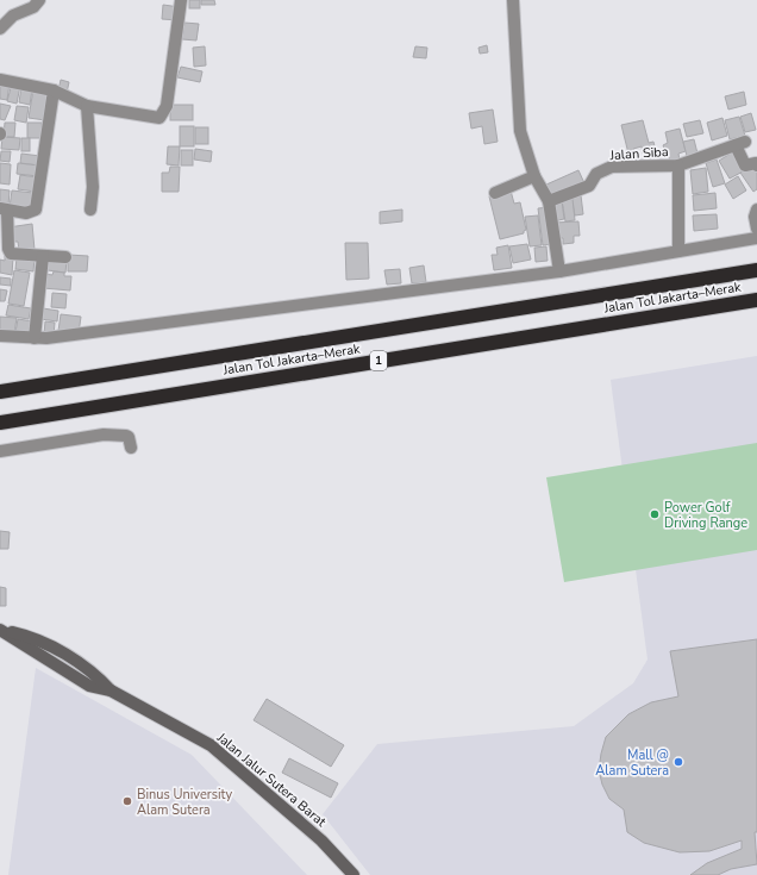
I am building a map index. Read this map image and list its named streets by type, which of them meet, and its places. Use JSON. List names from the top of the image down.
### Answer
{
  "streets": {
    "highway": ["Jalan Tol Jakarta–Merak", "1"],
    "street": ["Jalan Siba", "Jalan Jalur Sutera Barat"]
  },
  "places": ["Power Golf Driving Range", "Mall @ Alam Sutera", "Binus University Alam Sutera"]
}
